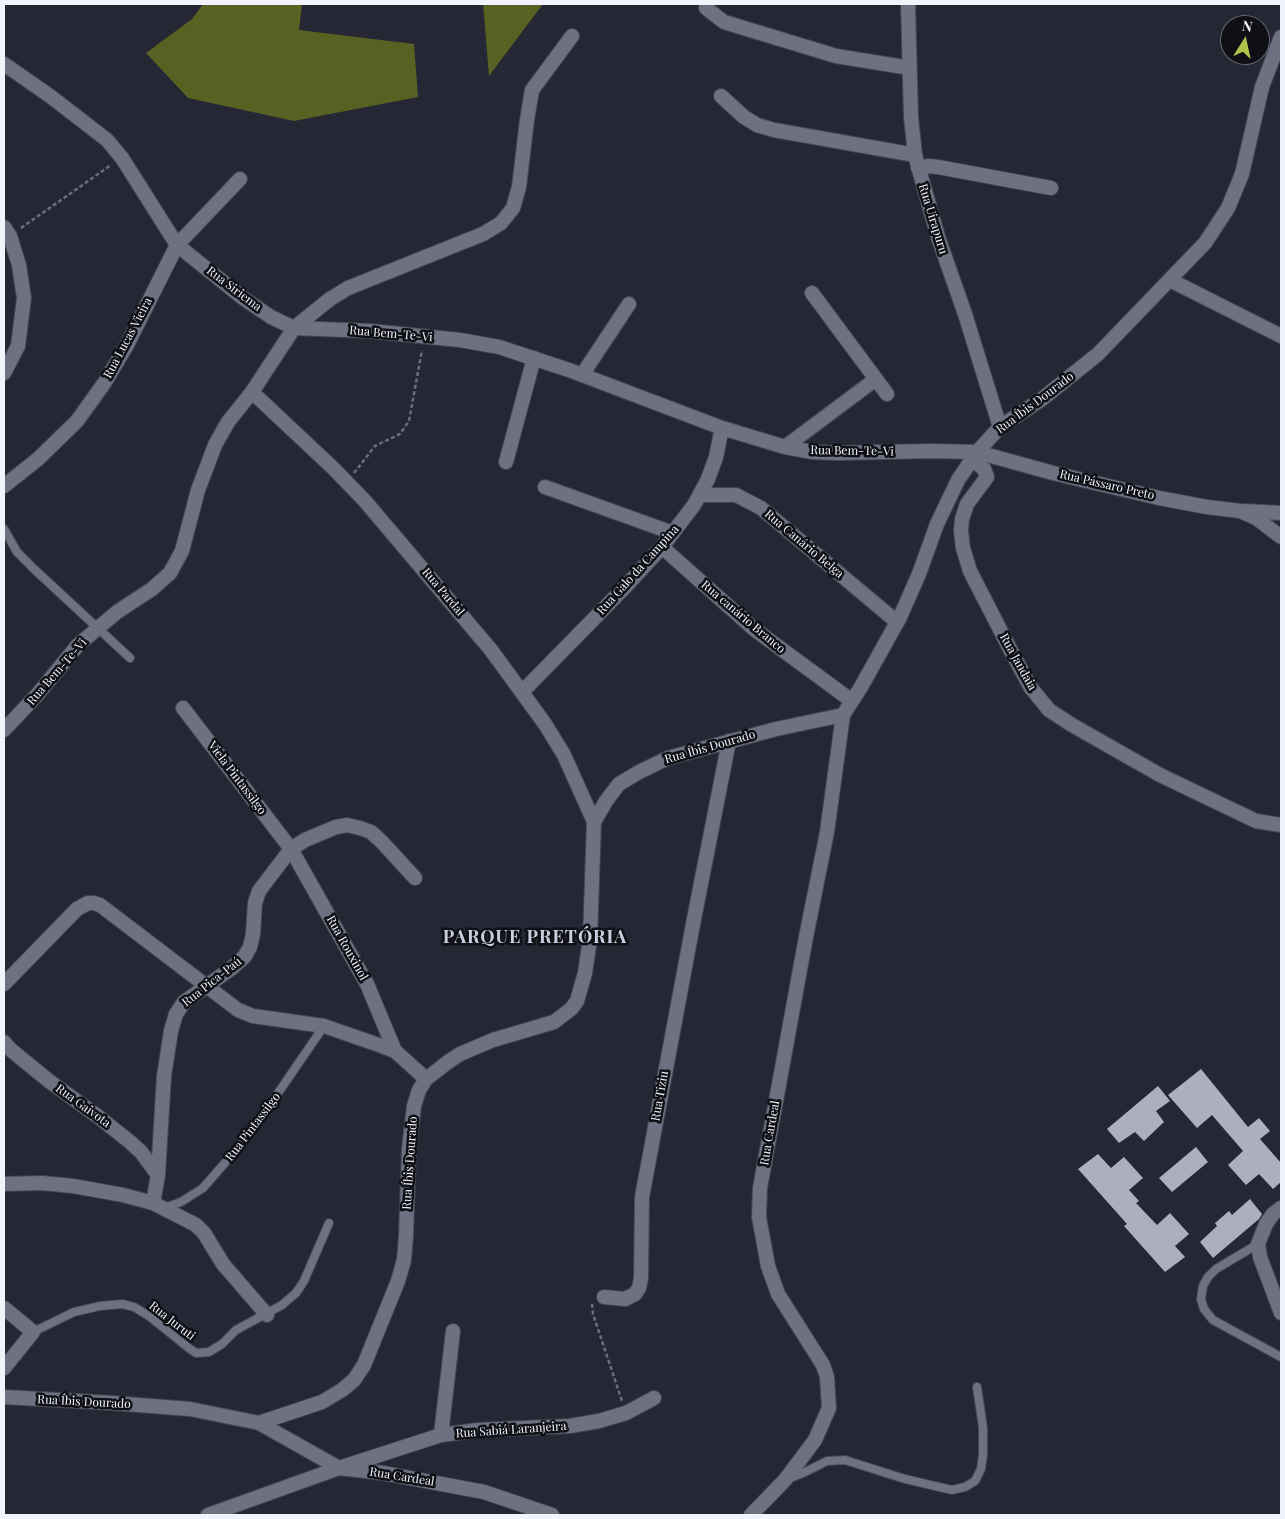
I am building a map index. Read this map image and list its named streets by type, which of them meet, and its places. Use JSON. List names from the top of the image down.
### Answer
{
  "streets": {
    "street": [
      "Rua Uirapuru",
      "Rua Siriema",
      "Rua Bem-Te-Vi",
      "Rua Lucas Vieira",
      "Rua Íbis Dourado",
      "Rua Pássaro Preto",
      "Rua Canário Belga",
      "Rua Galo da Campina",
      "Rua Pardal",
      "Rua canário Branco",
      "Rua Jandaia",
      "Viela Pintassilgo",
      "Rua Rouxinol",
      "Rua Pica-Paú",
      "Rua Tiziu",
      "Rua Gaivota",
      "Rua Cardeal",
      "Rua Sabiá Laranjeira"
    ],
    "lane": ["Rua Pintassilgo", "Rua Juruti"]
  },
  "crossings": [
    ["Rua Uirapuru", "Rua Íbis Dourado"],
    ["Rua Siriema", "Rua Bem-Te-Vi"],
    ["Rua Siriema", "Rua Lucas Vieira"],
    ["Rua Bem-Te-Vi", "Rua Íbis Dourado"],
    ["Rua Bem-Te-Vi", "Rua Pássaro Preto"],
    ["Rua Bem-Te-Vi", "Rua Galo da Campina"],
    ["Rua Bem-Te-Vi", "Rua Pardal"],
    ["Rua Bem-Te-Vi", "Rua Jandaia"],
    ["Rua Íbis Dourado", "Rua Pássaro Preto"],
    ["Rua Íbis Dourado", "Rua Canário Belga"],
    ["Rua Íbis Dourado", "Rua Pardal"],
    ["Rua Íbis Dourado", "Rua canário Branco"],
    ["Rua Íbis Dourado", "Rua Jandaia"],
    ["Rua Íbis Dourado", "Rua Tiziu"],
    ["Rua Íbis Dourado", "Rua Cardeal"],
    ["Rua Pássaro Preto", "Rua Jandaia"],
    ["Rua Canário Belga", "Rua Galo da Campina"],
    ["Rua Galo da Campina", "Rua Pardal"],
    ["Rua Galo da Campina", "Rua canário Branco"],
    ["Viela Pintassilgo", "Rua Rouxinol"],
    ["Viela Pintassilgo", "Rua Pica-Paú"],
    ["Rua Rouxinol", "Rua Pica-Paú"],
    ["Rua Pica-Paú", "Rua Gaivota"],
    ["Rua Pica-Paú", "Rua Pintassilgo"],
    ["Rua Cardeal", "Rua Sabiá Laranjeira"]
  ],
  "districts": ["PARQUE PRETÓRIA"],
  "north": "top"
}
